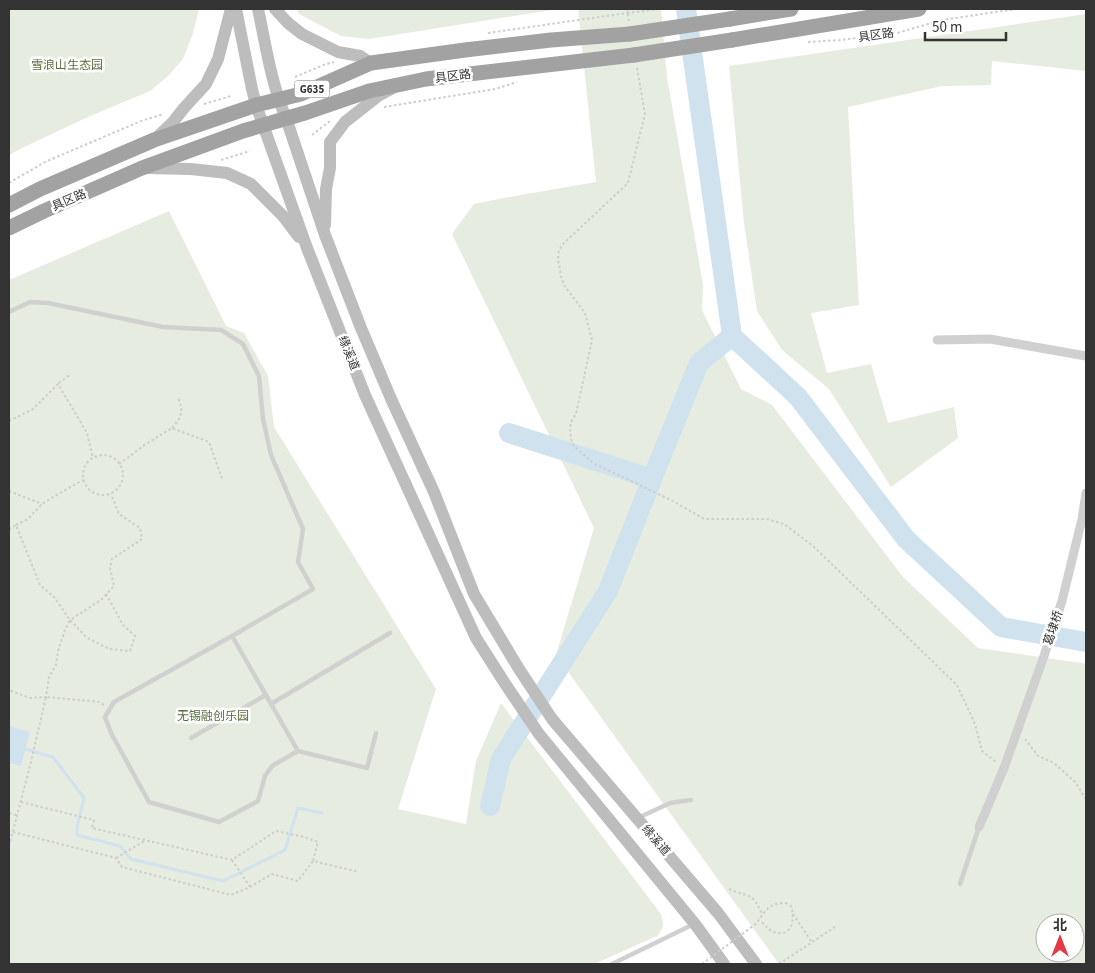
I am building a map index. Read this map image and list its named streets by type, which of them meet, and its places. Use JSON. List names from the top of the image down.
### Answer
{
  "streets": {
    "highway": ["具区路", "G635"],
    "main road": ["缘溪道"],
    "street": ["葛埭桥"]
  },
  "crossings": [
    ["具区路", "缘溪道"]
  ],
  "parks": ["雪浪山生态园", "无锡融创乐园"],
  "scale_bar": "50 m",
  "north": "top"
}
